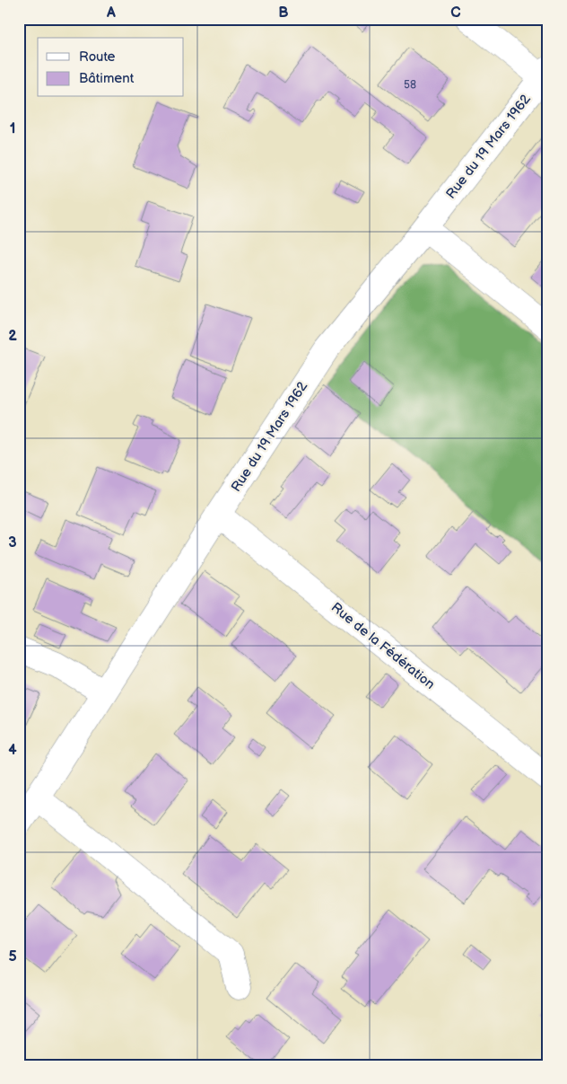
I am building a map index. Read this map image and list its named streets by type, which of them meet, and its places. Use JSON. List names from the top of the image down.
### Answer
{
  "streets": {
    "street": ["Rue du 19 Mars 1962", "Rue de la Fédération"]
  },
  "crossings": [
    ["Rue du 19 Mars 1962", "Rue de la Fédération"]
  ],
  "house_numbers": ["58"],
  "legend": ["Route", "Bâtiment"],
  "grid": {
    "columns": ["A", "B", "C"],
    "rows": [
      "1",
      "2",
      "3",
      "4",
      "5"
    ]
  }
}
